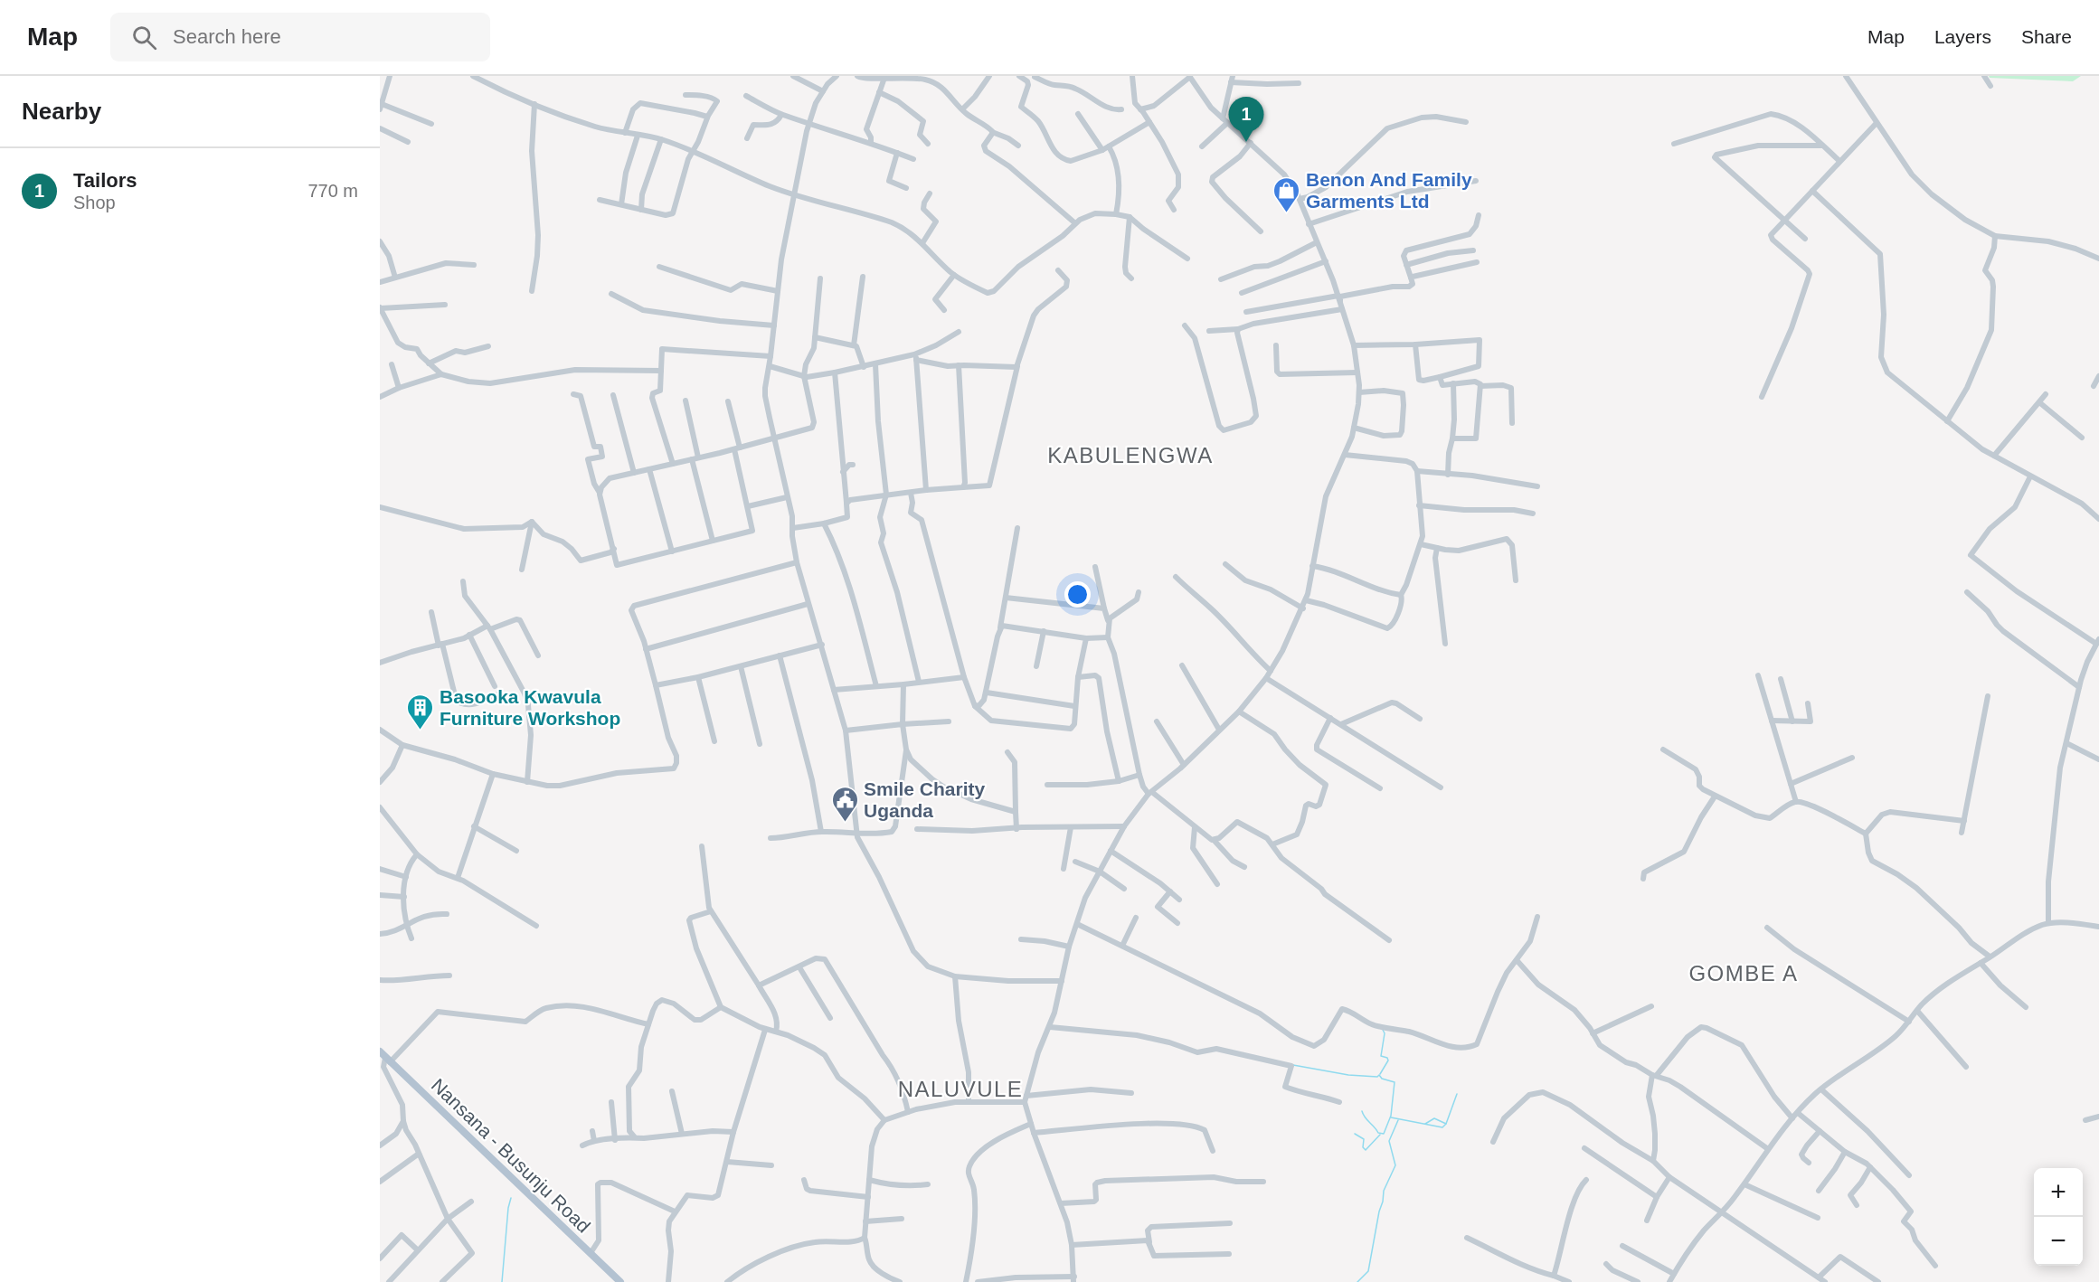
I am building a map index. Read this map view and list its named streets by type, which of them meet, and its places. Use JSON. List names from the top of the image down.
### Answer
{
  "streets": {
    "main road": ["Nansana - Busunju Road"]
  },
  "districts": ["KABULENGWA", "GOMBE A", "NALUVULE"],
  "places": {
    "shop": ["Benon And Family Garments Ltd"],
    "building": ["Basooka Kwavula Furniture Workshop"],
    "public building": ["Smile Charity Uganda"]
  },
  "page": {
    "header": "Map",
    "search": "Search here",
    "nav": ["Map", "Layers", "Share"],
    "heading": "Nearby",
    "pins": "1",
    "list": [
      {
        "mark": "1",
        "name": "Tailors",
        "note": "Shop",
        "value": "770 m"
      }
    ],
    "map_buttons": ["+", "−"]
  }
}
